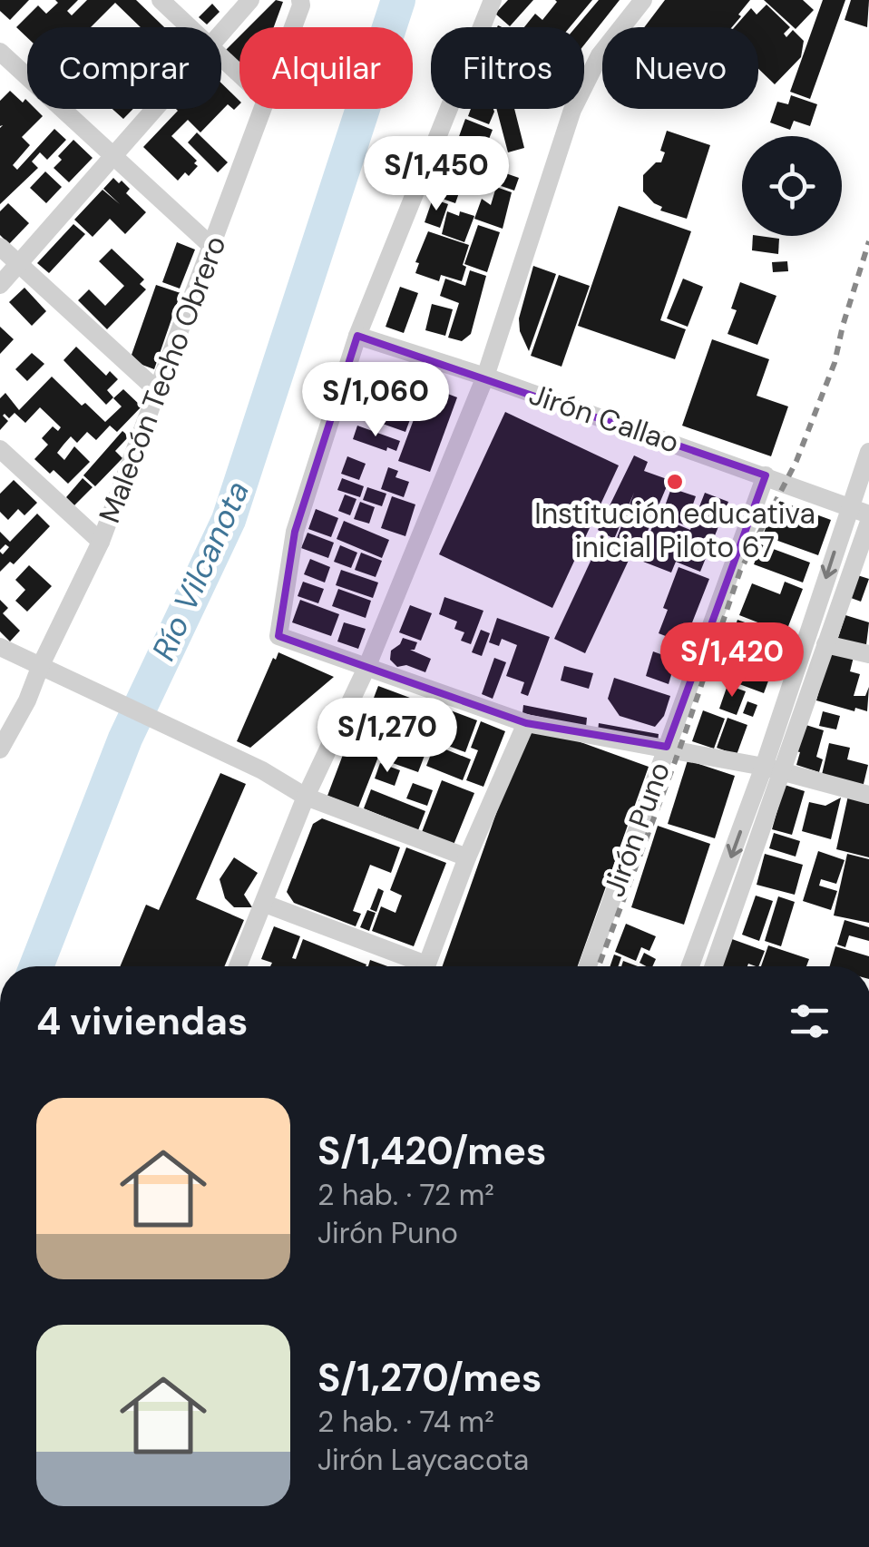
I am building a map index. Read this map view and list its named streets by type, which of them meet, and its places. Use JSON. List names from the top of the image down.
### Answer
{
  "streets": {
    "street": ["Malecón Techo Obrero", "Jirón Callao", "Jirón Puno"]
  },
  "crossings": [
    ["Jirón Callao", "Jirón Puno"]
  ],
  "water": ["Río Vilcanota"],
  "places": ["Institución educativa inicial Piloto 67"],
  "page": {
    "chip": [
      "Comprar",
      "Alquilar",
      "Filtros",
      "Nuevo"
    ],
    "price": [
      "S/1,450",
      "S/1,060",
      "S/1,420",
      "S/1,270"
    ],
    "heading": "4 viviendas",
    "list": [
      {
        "name": "S/1,420/mes",
        "note": "2 hab. · 72 m² · Jirón Puno"
      },
      {
        "name": "S/1,270/mes",
        "note": "2 hab. · 74 m² · Jirón Laycacota"
      }
    ]
  }
}
